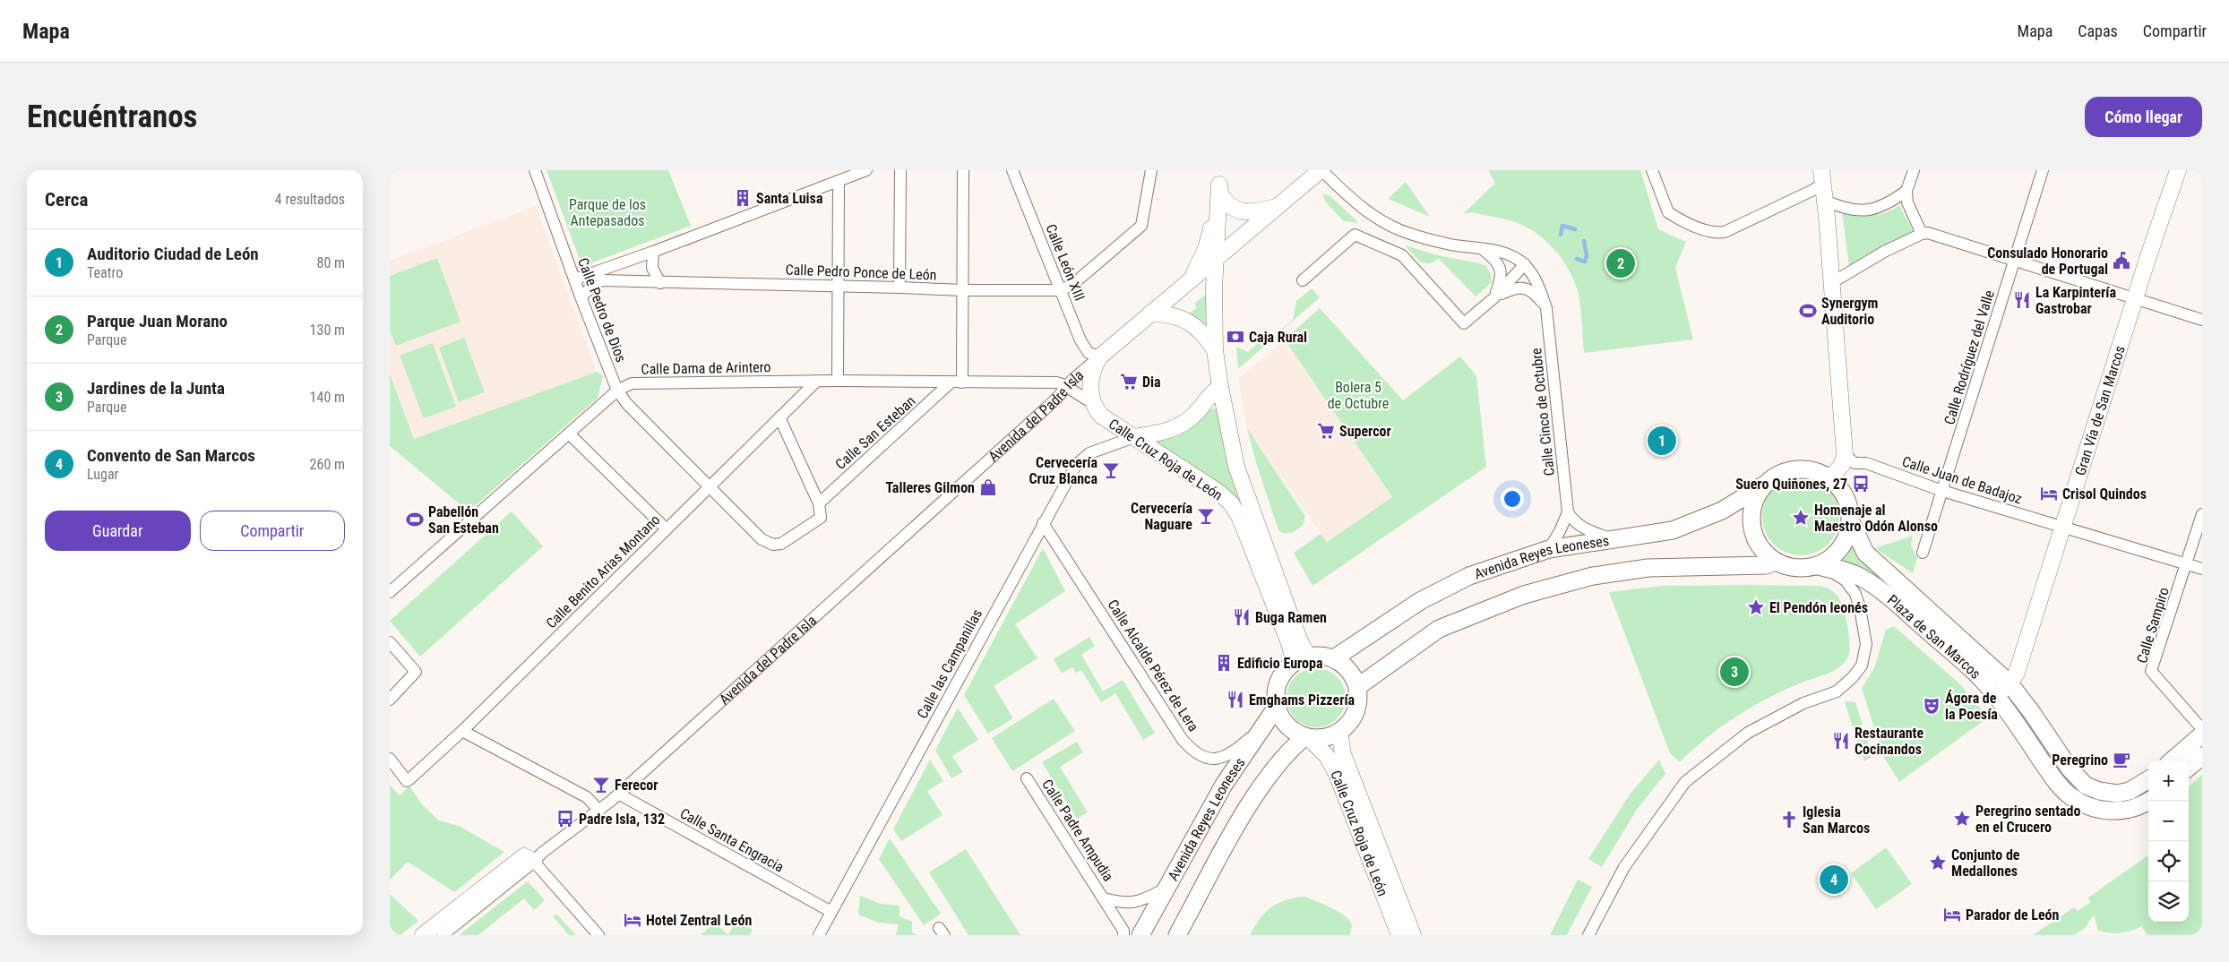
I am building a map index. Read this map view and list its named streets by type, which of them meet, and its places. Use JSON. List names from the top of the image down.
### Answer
{
  "streets": {
    "main road": [
      "Gran Vía de San Marcos",
      "Avenida del Padre Isla",
      "Calle Cruz Roja de León",
      "Avenida Reyes Leoneses",
      "Plaza de San Marcos"
    ],
    "street": [
      "Calle León XIII",
      "Calle Pedro Ponce de León",
      "Calle Pedro de Dios",
      "Calle Rodríguez del Valle",
      "Calle Dama de Arintero",
      "Calle Cinco de Octubre",
      "Calle San Esteban",
      "Calle Juan de Badajoz",
      "Calle Benito Arias Montano",
      "Calle Sampiro",
      "Calle las Campanillas",
      "Calle Alcalde Pérez de Lera",
      "Calle Padre Ampudia",
      "Calle Santa Engracia"
    ]
  },
  "crossings": [
    ["Calle León XIII", "Calle Pedro Ponce de León"],
    ["Calle León XIII", "Calle Dama de Arintero"],
    ["Calle León XIII", "Avenida del Padre Isla"],
    ["Calle León XIII", "Calle Cruz Roja de León"],
    ["Calle León XIII", "Calle las Campanillas"],
    ["Calle Pedro Ponce de León", "Calle Pedro de Dios"],
    ["Calle Pedro de Dios", "Calle Dama de Arintero"],
    ["Calle Pedro de Dios", "Calle San Esteban"],
    ["Calle Pedro de Dios", "Calle Benito Arias Montano"],
    ["Calle Rodríguez del Valle", "Calle Juan de Badajoz"],
    ["Calle Dama de Arintero", "Avenida del Padre Isla"],
    ["Calle Dama de Arintero", "Calle San Esteban"],
    ["Calle Dama de Arintero", "Calle Cruz Roja de León"],
    ["Calle Dama de Arintero", "Calle Benito Arias Montano"],
    ["Calle Dama de Arintero", "Calle las Campanillas"],
    ["Gran Vía de San Marcos", "Calle Juan de Badajoz"],
    ["Gran Vía de San Marcos", "Plaza de San Marcos"],
    ["Calle Cinco de Octubre", "Avenida del Padre Isla"],
    ["Calle Cinco de Octubre", "Avenida Reyes Leoneses"],
    ["Avenida del Padre Isla", "Calle Cruz Roja de León"],
    ["Avenida del Padre Isla", "Calle las Campanillas"],
    ["Avenida del Padre Isla", "Calle Santa Engracia"],
    ["Calle Cruz Roja de León", "Avenida Reyes Leoneses"],
    ["Calle Cruz Roja de León", "Calle las Campanillas"],
    ["Calle Juan de Badajoz", "Calle Sampiro"],
    ["Avenida Reyes Leoneses", "Plaza de San Marcos"],
    ["Avenida Reyes Leoneses", "Calle Alcalde Pérez de Lera"],
    ["Avenida Reyes Leoneses", "Calle Padre Ampudia"],
    ["Calle las Campanillas", "Calle Alcalde Pérez de Lera"],
    ["Calle las Campanillas", "Calle Santa Engracia"]
  ],
  "parks": ["Parque de los Antepasados", "Bolera 5 de Octubre"],
  "places": {
    "building": ["Santa Luisa", "Edificio Europa"],
    "public building": ["Consulado Honorario de Portugal"],
    "restaurant": [
      "La Karpintería Gastrobar",
      "Buga Ramen",
      "Emghams Pizzería",
      "Restaurante Cocinandos"
    ],
    "sports": ["Synergym Auditorio", "Pabellón San Esteban"],
    "bank": ["Caja Rural"],
    "supermarket": ["Dia", "Supercor"],
    "bar": ["Cervecería Cruz Blanca", "Cervecería Naguare", "Ferecor"],
    "bus stop": ["Suero Quiñones, 27", "Padre Isla, 132"],
    "shop": ["Talleres Gilmon"],
    "hotel": ["Crisol Quindos", "Parador de León", "Hotel Zentral León"],
    "place": [
      "Homenaje al Maestro Odón Alonso",
      "El Pendón leonés",
      "Peregrino sentado en el Crucero",
      "Conjunto de Medallones"
    ],
    "theatre": ["Ágora de la Poesía"],
    "cafe": ["Peregrino"],
    "church": ["Iglesia San Marcos"]
  },
  "page": {
    "header": "Mapa",
    "nav": ["Mapa", "Capas", "Compartir"],
    "buttons": [
      "Cómo llegar",
      ["Guardar", "Compartir"]
    ],
    "title": "Encuéntranos",
    "heading": ["Cerca", "4 resultados"],
    "list": [
      {
        "mark": "1",
        "name": "Auditorio Ciudad de León",
        "note": "Teatro",
        "value": "80 m"
      },
      {
        "mark": "2",
        "name": "Parque Juan Morano",
        "note": "Parque",
        "value": "130 m"
      },
      {
        "mark": "3",
        "name": "Jardines de la Junta",
        "note": "Parque",
        "value": "140 m"
      },
      {
        "mark": "4",
        "name": "Convento de San Marcos",
        "note": "Lugar",
        "value": "260 m"
      }
    ],
    "pins": [
      "2",
      "1",
      "3",
      "4"
    ],
    "map_buttons": ["+", "−"]
  }
}
